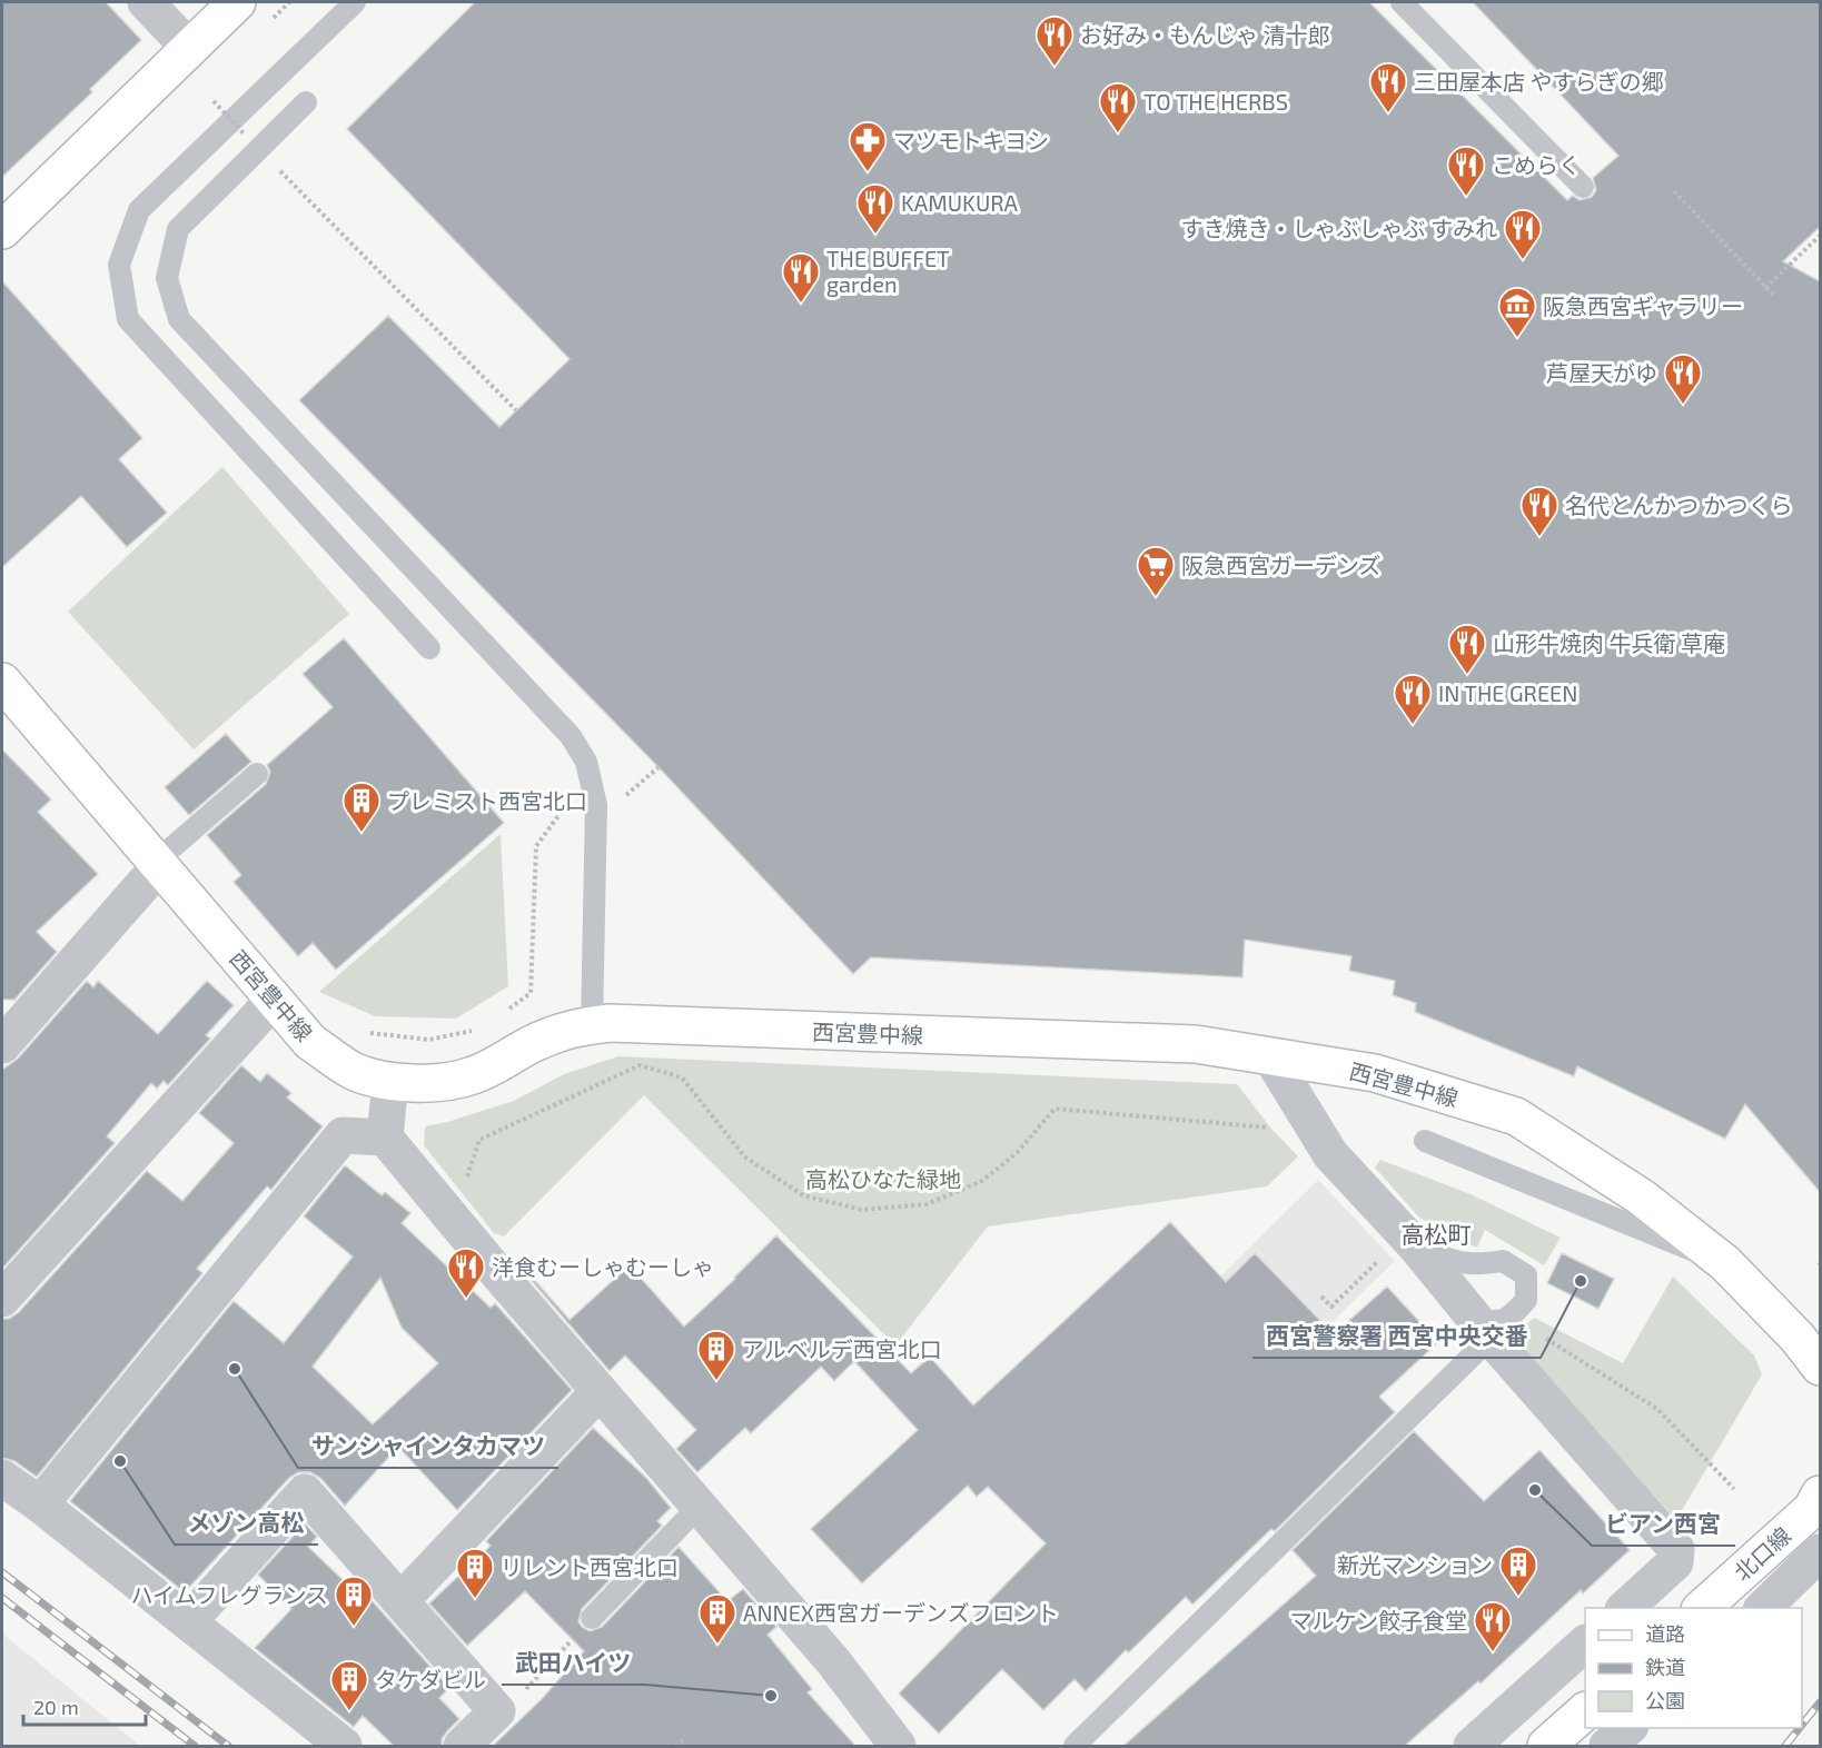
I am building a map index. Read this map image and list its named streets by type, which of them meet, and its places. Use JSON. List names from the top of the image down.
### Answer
{
  "streets": {
    "main road": ["西宮豊中線", "北口線"]
  },
  "districts": ["高松町"],
  "parks": ["高松ひなた緑地"],
  "places": {
    "restaurant": [
      "お好み・もんじゃ 清十郎",
      "三田屋本店 やすらぎの郷",
      "TO THE HERBS",
      "こめらく",
      "KAMUKURA",
      "すき焼き・しゃぶしゃぶ すみれ",
      "THE BUFFET garden",
      "芦屋天がゆ",
      "名代とんかつ かつくら",
      "山形牛焼肉 牛兵衛 草庵",
      "IN THE GREEN",
      "洋食むーしゃむーしゃ",
      "マルケン餃子食堂"
    ],
    "pharmacy": ["マツモトキヨシ"],
    "museum": ["阪急西宮ギャラリー"],
    "supermarket": ["阪急西宮ガーデンズ"],
    "building": [
      "プレミスト西宮北口",
      "アルベルデ西宮北口",
      "新光マンション",
      "リレント西宮北口",
      "ハイムフレグランス",
      "ANNEX西宮ガーデンズフロント",
      "タケダビル"
    ],
    "other": [
      "西宮警察署 西宮中央交番",
      "サンシャインタカマツ",
      "メゾン高松",
      "ビアン西宮",
      "武田ハイツ"
    ]
  },
  "legend": ["道路", "鉄道", "公園"],
  "scale_bar": "20 m"
}
